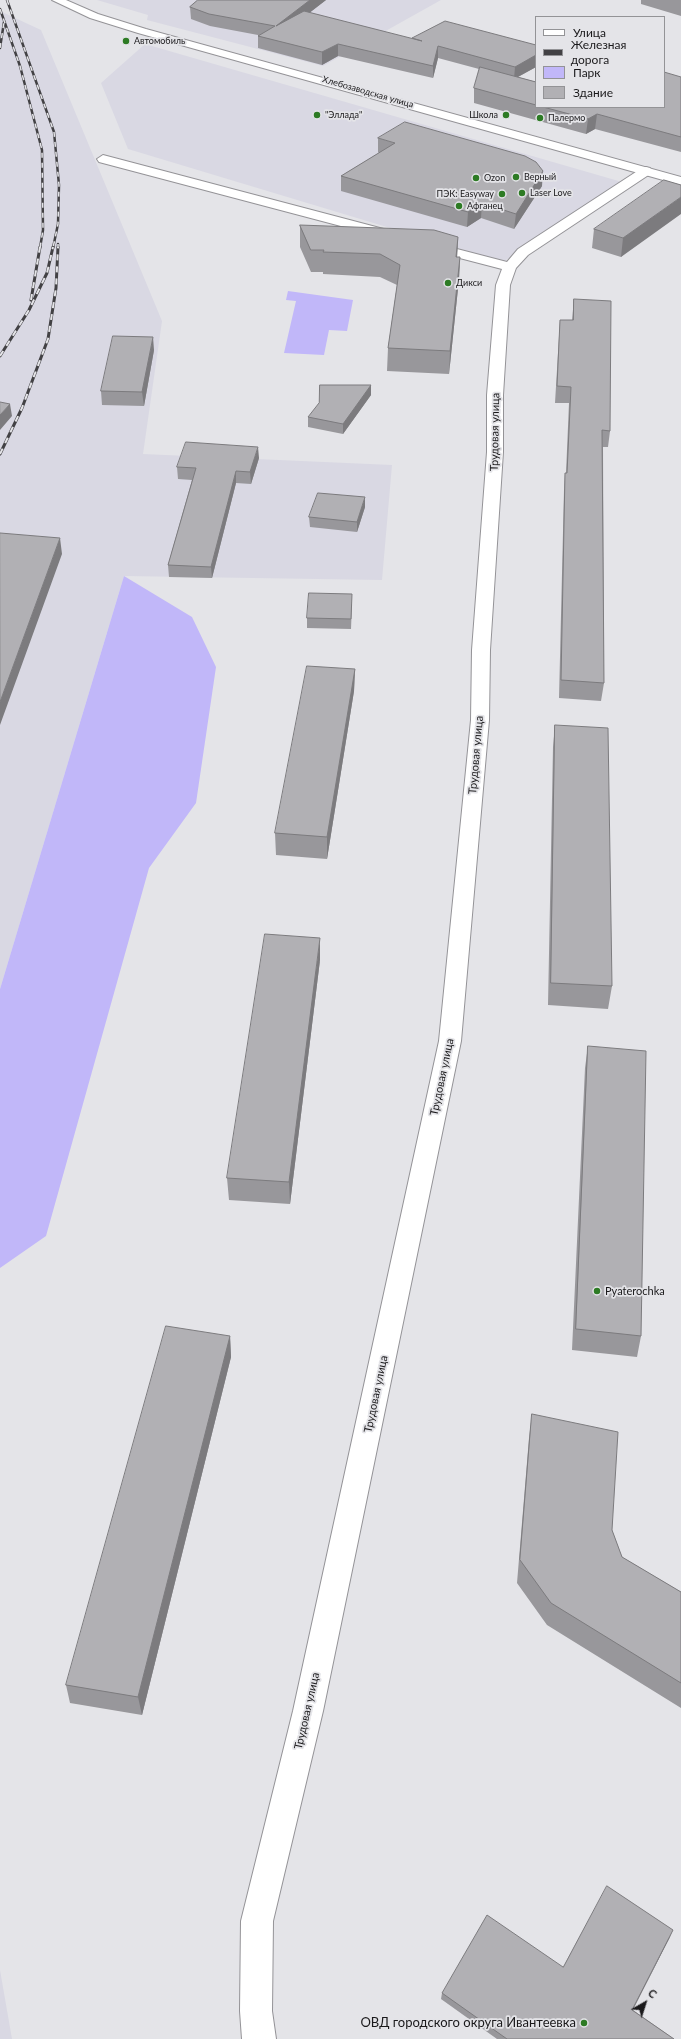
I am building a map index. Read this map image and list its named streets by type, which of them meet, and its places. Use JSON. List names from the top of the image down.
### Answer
{
  "streets": {
    "street": ["Хлебозаводская улица", "Трудовая улица"]
  },
  "crossings": [
    ["Хлебозаводская улица", "Трудовая улица"]
  ],
  "places": [
    "Автомобиль",
    "\"Эллада\"",
    "Школа",
    "Палермо",
    "Верный",
    "Ozon",
    "Laser Love",
    "ПЭК: Easyway",
    "Афганец",
    "Дикси",
    "Pyaterochka",
    "ОВД городского округа Ивантеевка"
  ],
  "legend": [
    "Улица",
    "Железная дорога",
    "Парк",
    "Здание"
  ],
  "north": "top right"
}
